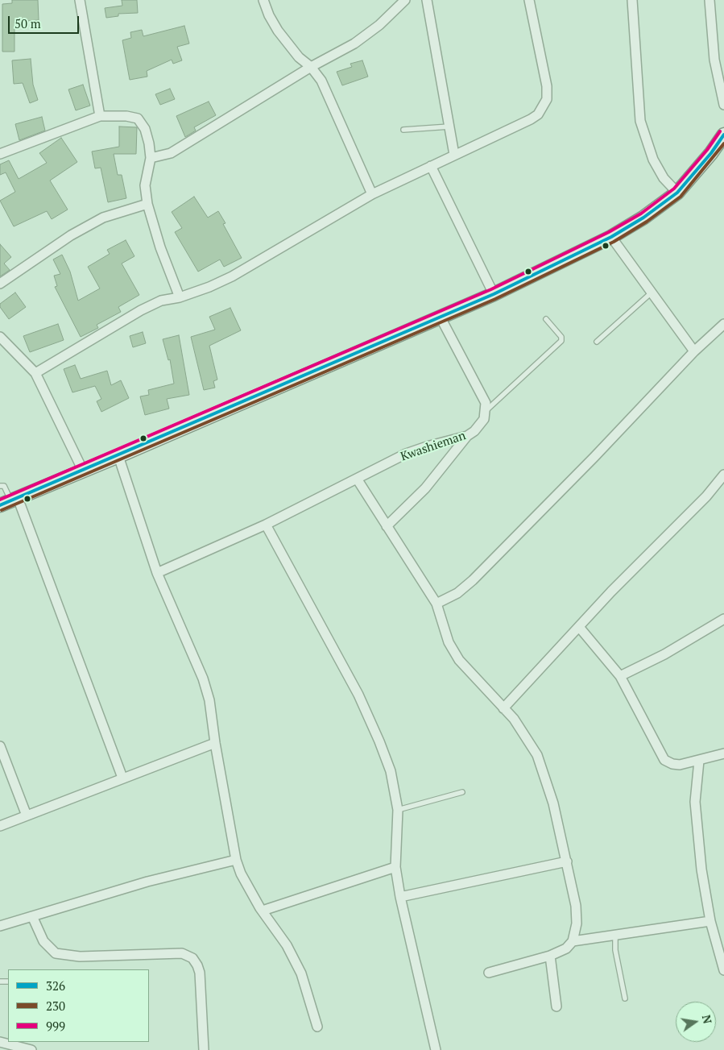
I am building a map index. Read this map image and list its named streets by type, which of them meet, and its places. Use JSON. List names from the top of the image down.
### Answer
{
  "streets": {
    "street": ["Kwashieman"]
  },
  "lines": ["transit line 999", "transit line 326", "transit line 230"],
  "legend": ["326", "230", "999"],
  "scale_bar": "50 m",
  "north": "right"
}
